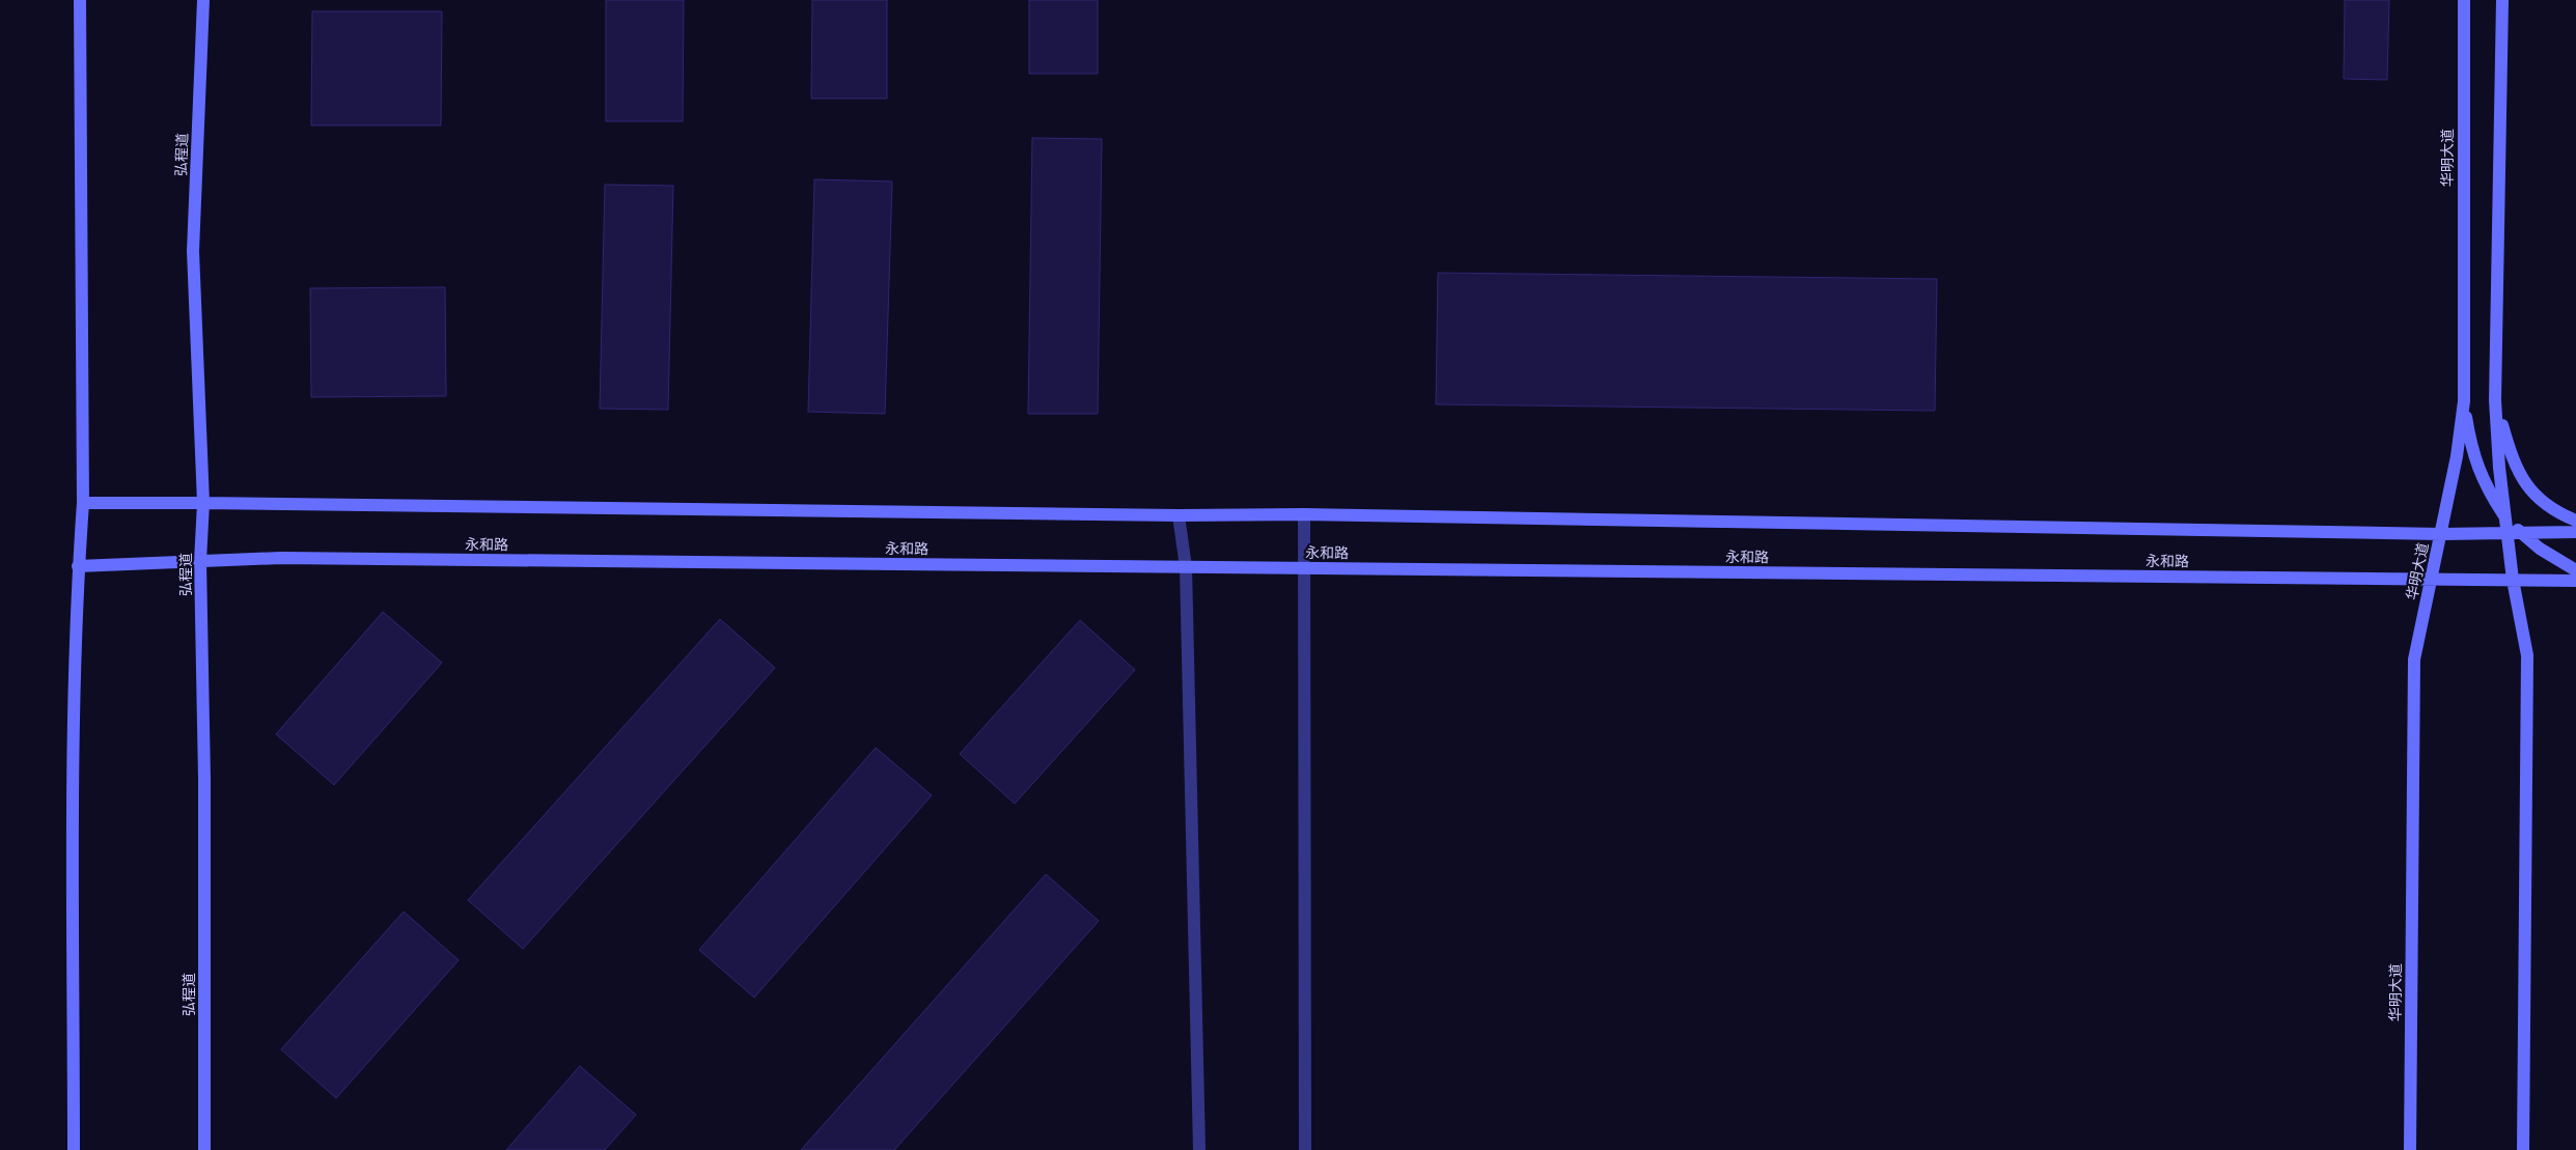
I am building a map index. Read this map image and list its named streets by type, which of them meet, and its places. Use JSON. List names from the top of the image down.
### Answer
{
  "streets": {
    "main road": ["弘程道", "华明大道", "永和路"]
  },
  "crossings": [
    ["弘程道", "永和路"],
    ["华明大道", "永和路"]
  ]
}
